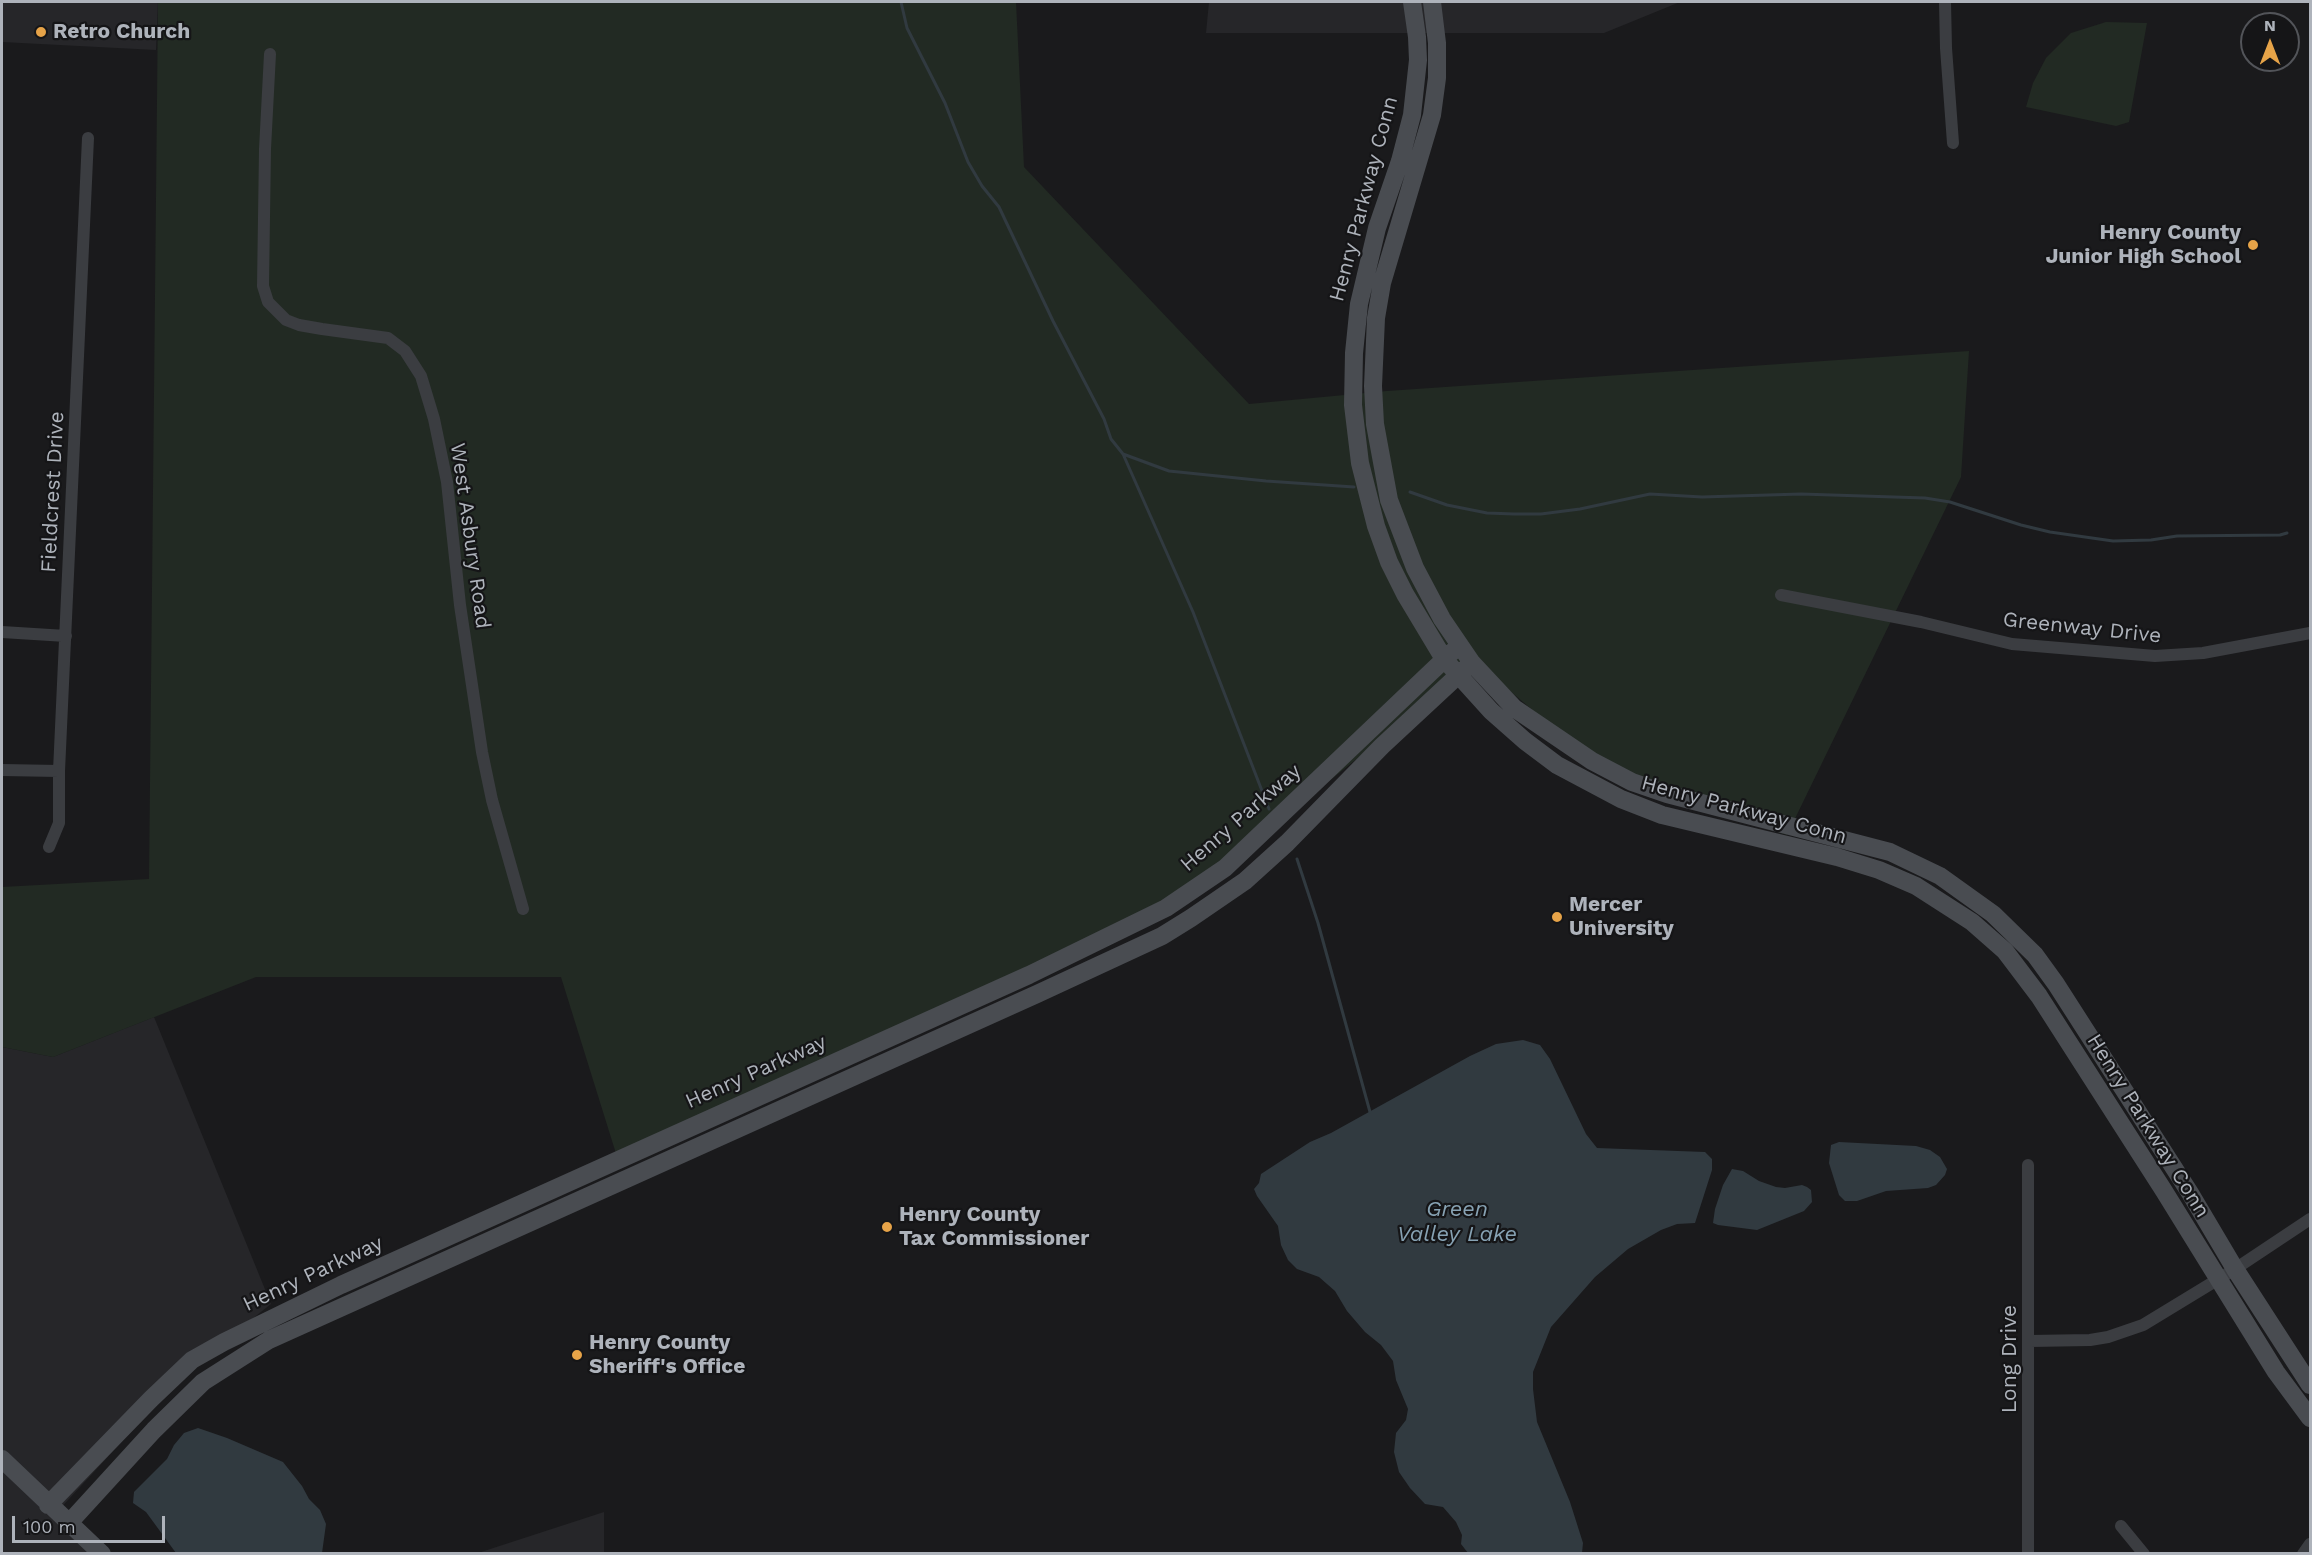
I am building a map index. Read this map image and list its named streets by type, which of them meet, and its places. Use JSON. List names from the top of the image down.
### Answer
{
  "streets": {
    "street": [
      "Henry Parkway Conn",
      "Fieldcrest Drive",
      "West Asbury Road",
      "Greenway Drive",
      "Henry Parkway",
      "Long Drive"
    ]
  },
  "crossings": [
    ["Henry Parkway Conn", "Henry Parkway"]
  ],
  "water": ["Green Valley Lake"],
  "places": [
    "Retro Church",
    "Henry County Junior High School",
    "Mercer University",
    "Henry County Tax Commissioner",
    "Henry County Sheriff's Office"
  ],
  "scale_bar": "100 m",
  "north": "top"
}
